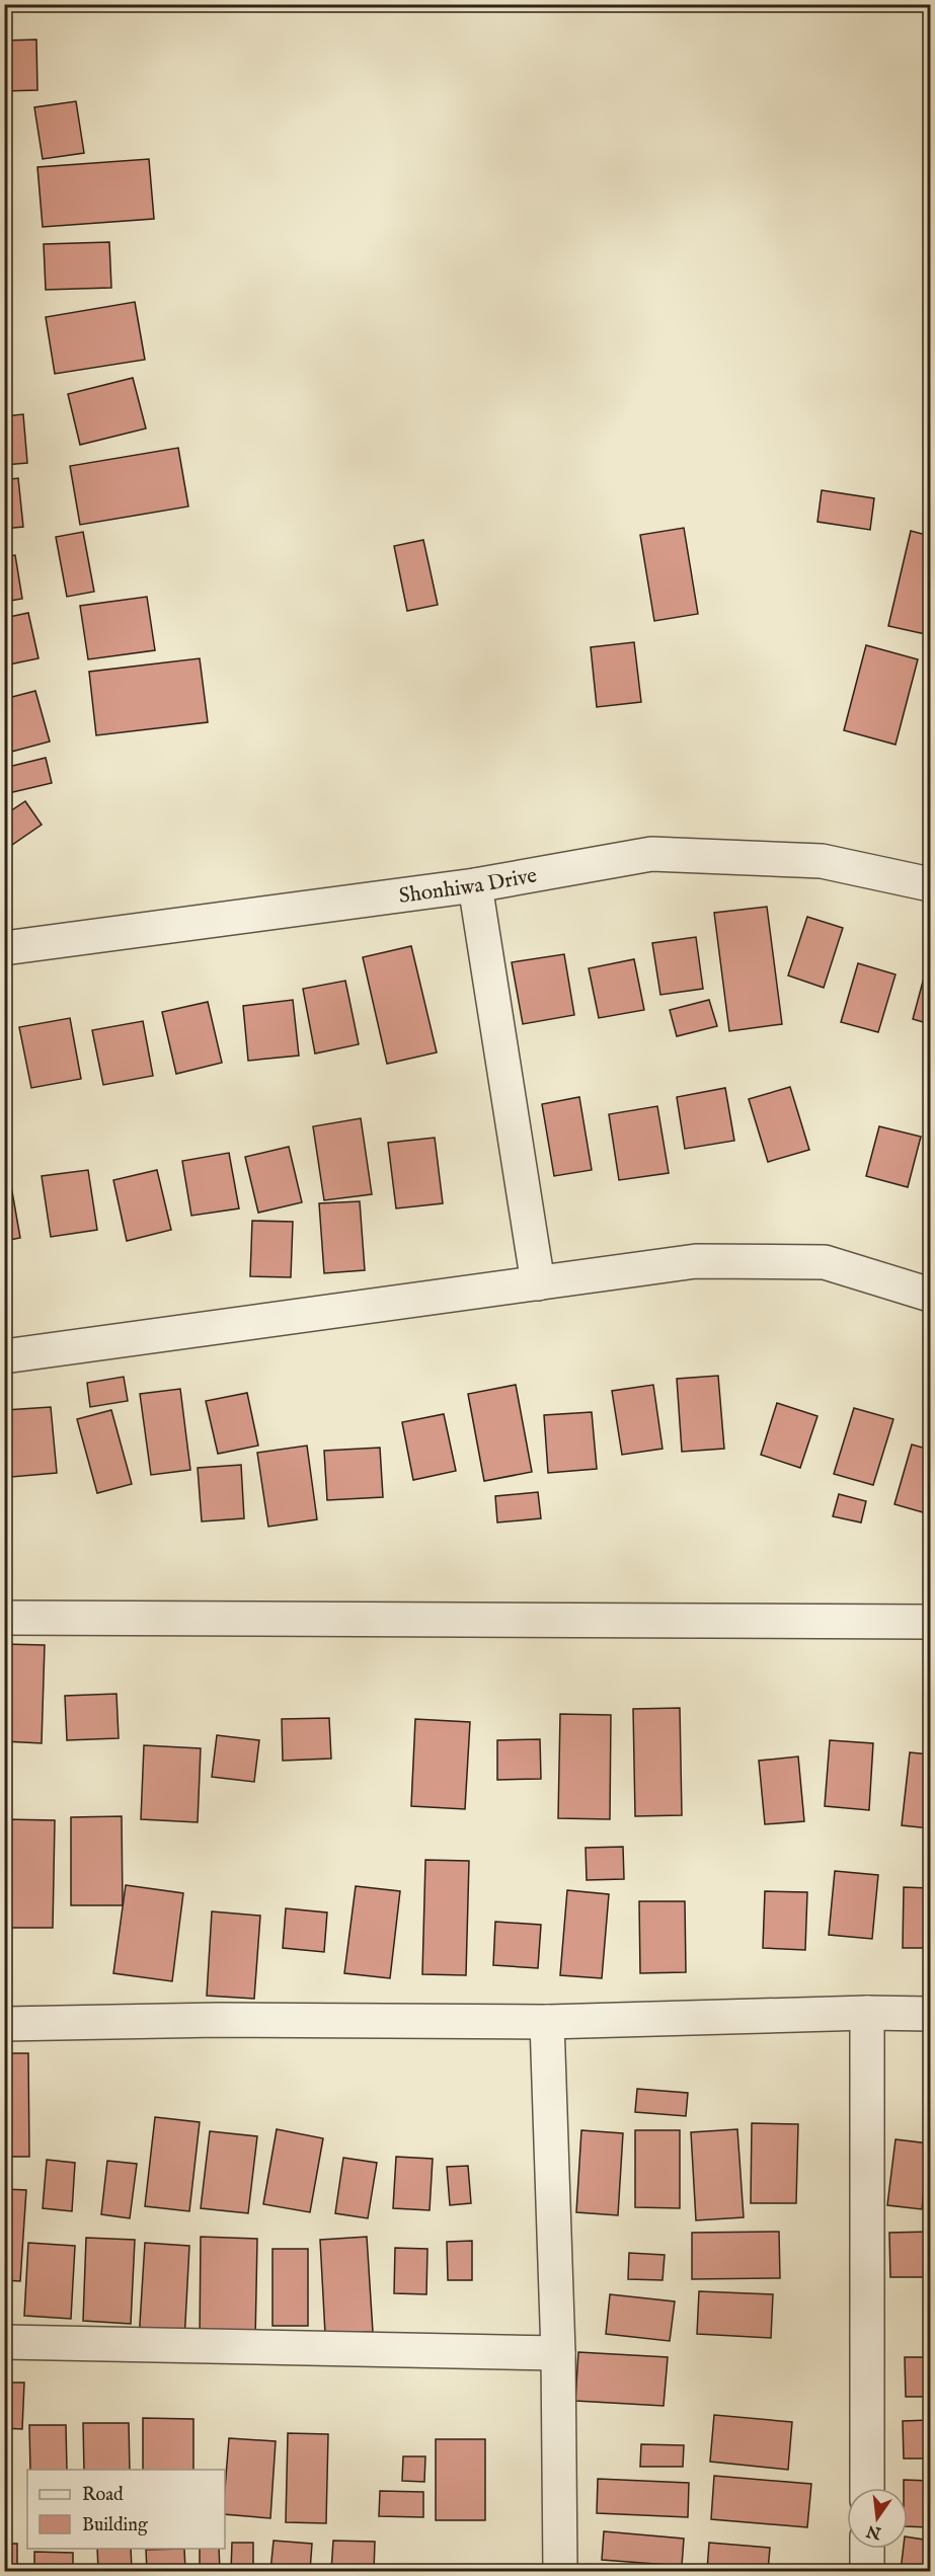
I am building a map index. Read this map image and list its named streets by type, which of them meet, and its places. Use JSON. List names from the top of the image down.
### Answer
{
  "streets": {
    "street": ["Shonhiwa Drive"]
  },
  "legend": ["Road", "Building"],
  "north": "bottom"
}
